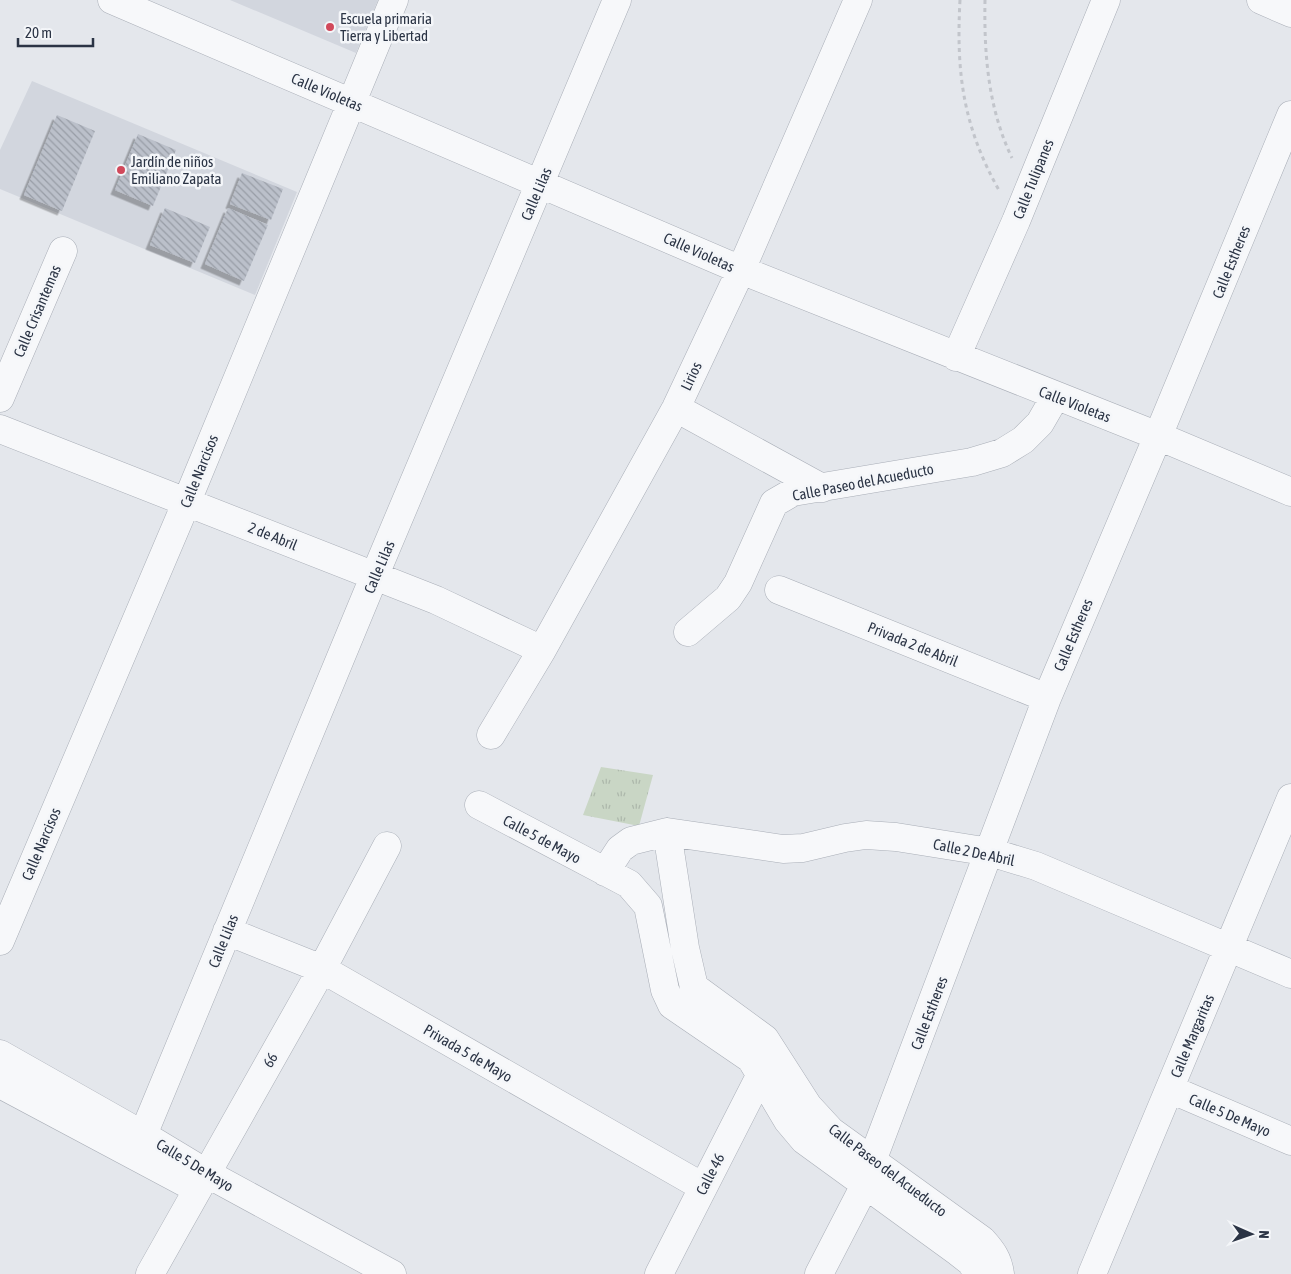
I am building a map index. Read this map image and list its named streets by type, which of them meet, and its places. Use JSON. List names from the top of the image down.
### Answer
{
  "streets": {
    "street": [
      "Calle Violetas",
      "Calle Tulipanes",
      "Calle Lilas",
      "Calle Estheres",
      "Calle Crisantemas",
      "Lirios",
      "Calle Narcisos",
      "Calle Paseo del Acueducto",
      "2 de Abril",
      "Privada 2 de Abril",
      "Calle 5 de Mayo",
      "Calle 2 De Abril",
      "Calle Margaritas",
      "Privada 5 de Mayo",
      "66",
      "Calle 5 De Mayo",
      "Calle 46"
    ]
  },
  "crossings": [
    ["Calle Violetas", "Calle Tulipanes"],
    ["Calle Violetas", "Calle Lilas"],
    ["Calle Violetas", "Calle Estheres"],
    ["Calle Violetas", "Lirios"],
    ["Calle Violetas", "Calle Narcisos"],
    ["Calle Violetas", "Calle Paseo del Acueducto"],
    ["Calle Lilas", "2 de Abril"],
    ["Calle Lilas", "Privada 5 de Mayo"],
    ["Calle Lilas", "Calle 5 De Mayo"],
    ["Calle Estheres", "Calle Paseo del Acueducto"],
    ["Calle Estheres", "Privada 2 de Abril"],
    ["Calle Estheres", "Calle 2 De Abril"],
    ["Lirios", "2 de Abril"],
    ["Calle Narcisos", "2 de Abril"],
    ["Calle Paseo del Acueducto", "Calle 5 de Mayo"],
    ["Calle Paseo del Acueducto", "Calle 2 De Abril"],
    ["Calle Paseo del Acueducto", "Calle 46"],
    ["Calle 2 De Abril", "Calle Margaritas"],
    ["Calle Margaritas", "Calle 5 De Mayo"],
    ["Privada 5 de Mayo", "66"],
    ["Privada 5 de Mayo", "Calle 46"],
    ["66", "Calle 5 De Mayo"]
  ],
  "places": ["Escuela primaria Tierra y Libertad", "Jardín de niños Emiliano Zapata"],
  "scale_bar": "20 m",
  "north": "right"
}
